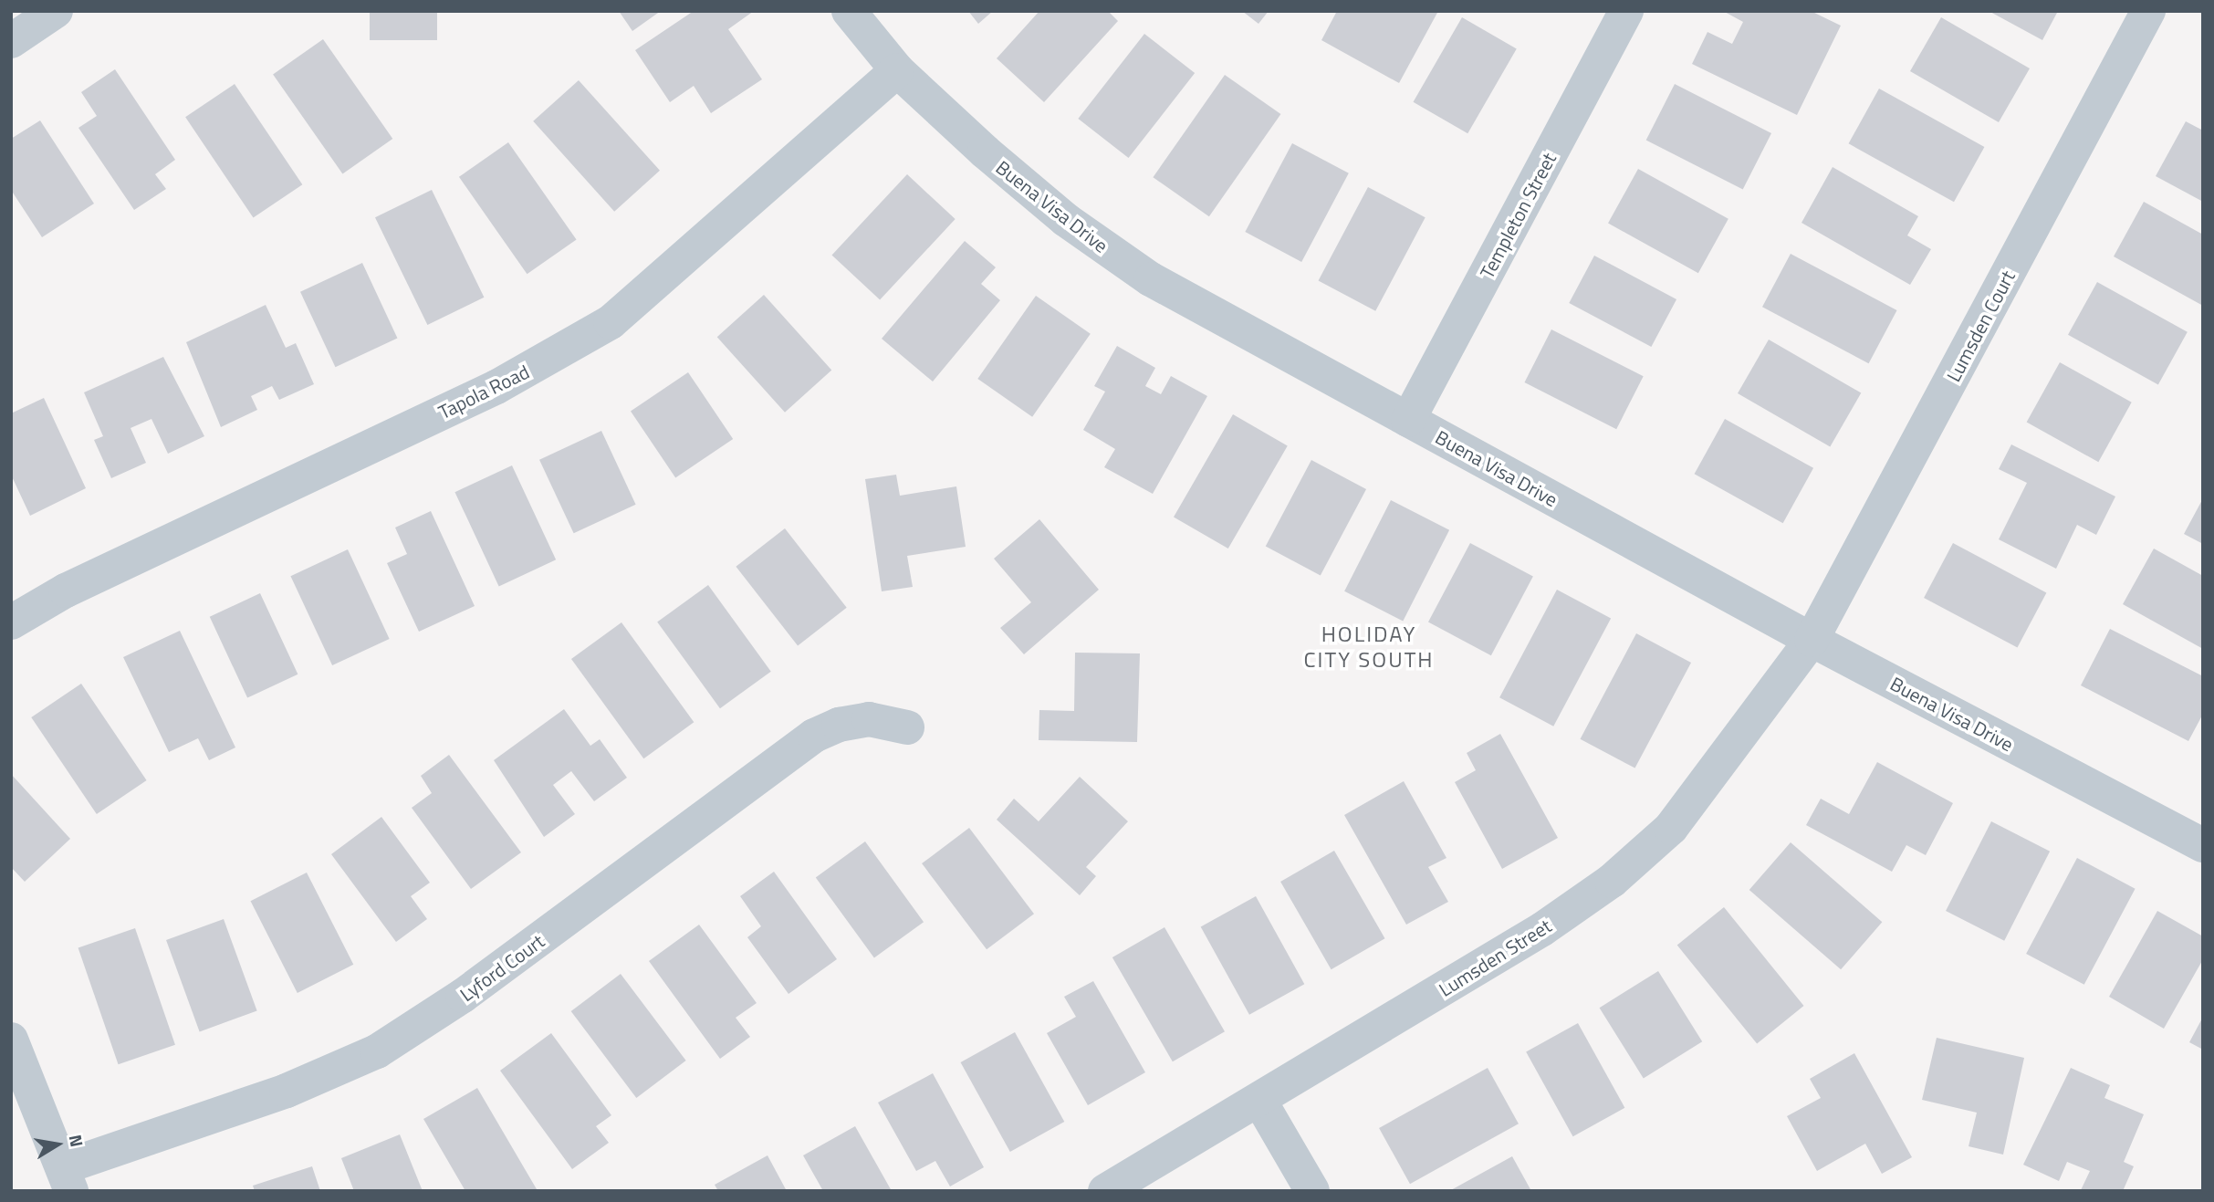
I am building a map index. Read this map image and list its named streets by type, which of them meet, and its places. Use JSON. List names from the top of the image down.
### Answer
{
  "streets": {
    "street": [
      "Buena Visa Drive",
      "Templeton Street",
      "Lumsden Court",
      "Tapola Road",
      "Lumsden Street",
      "Lyford Court"
    ]
  },
  "crossings": [
    ["Buena Visa Drive", "Templeton Street"],
    ["Buena Visa Drive", "Lumsden Court"],
    ["Buena Visa Drive", "Tapola Road"],
    ["Buena Visa Drive", "Lumsden Street"],
    ["Lumsden Court", "Lumsden Street"]
  ],
  "districts": ["HOLIDAY CITY SOUTH"],
  "north": "right"
}
